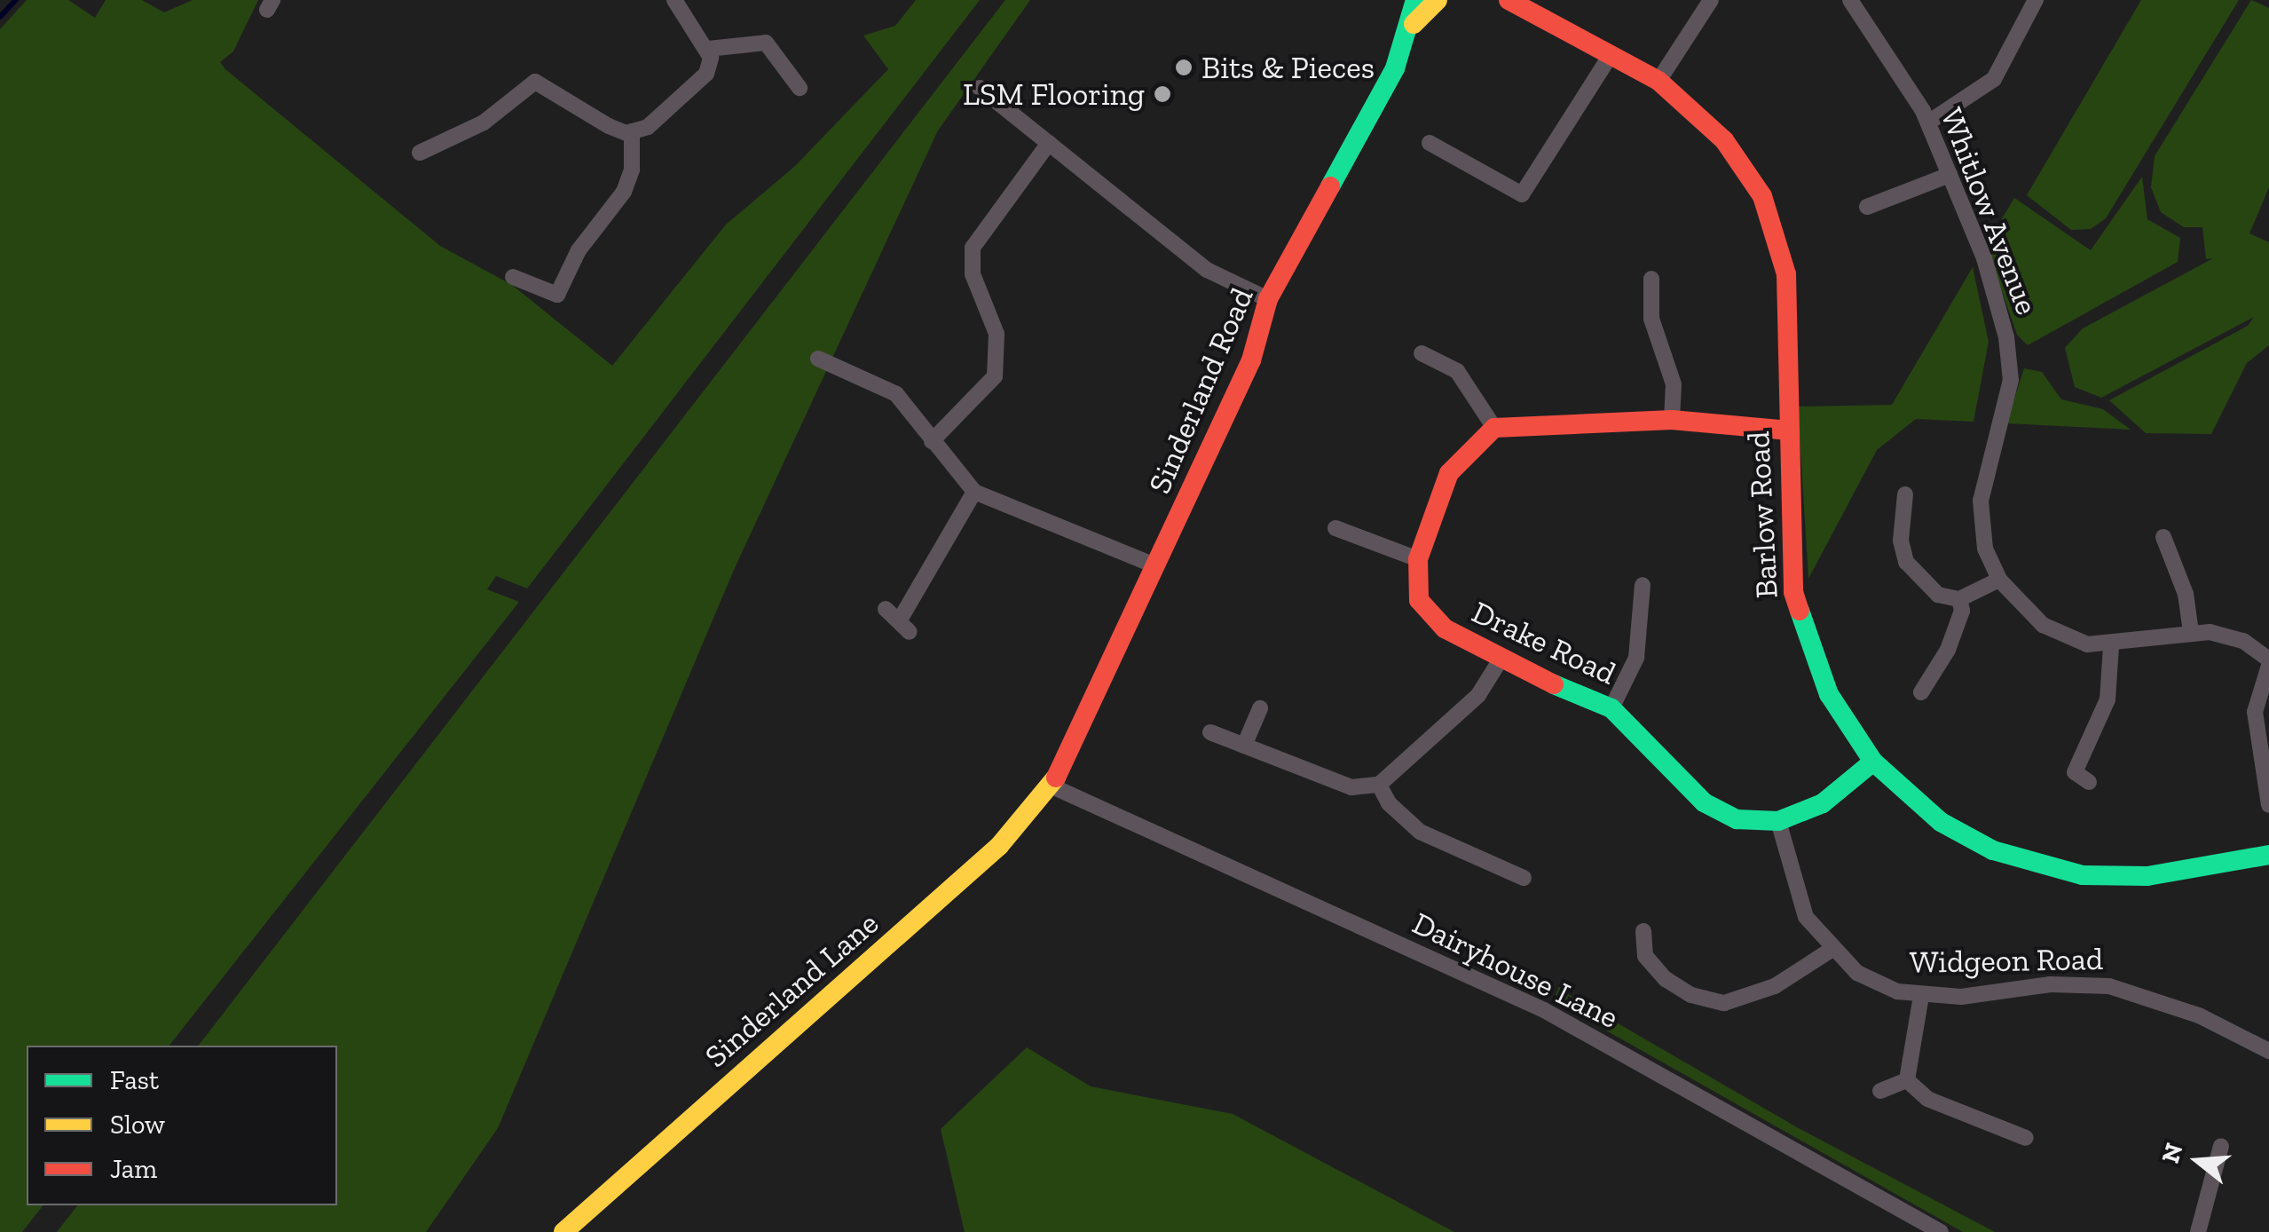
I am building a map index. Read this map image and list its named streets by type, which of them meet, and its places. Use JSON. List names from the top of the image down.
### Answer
{
  "streets": {
    "street": [
      "Whitlow Avenue",
      "Sinderland Road",
      "Barlow Road",
      "Drake Road",
      "Widgeon Road",
      "Dairyhouse Lane",
      "Sinderland Lane"
    ]
  },
  "crossings": [
    ["Sinderland Road", "Dairyhouse Lane"],
    ["Sinderland Road", "Sinderland Lane"],
    ["Barlow Road", "Drake Road"],
    ["Drake Road", "Widgeon Road"],
    ["Dairyhouse Lane", "Sinderland Lane"]
  ],
  "places": ["Bits & Pieces", "LSM Flooring"],
  "legend": ["Fast", "Slow", "Jam"],
  "north": "left"
}
